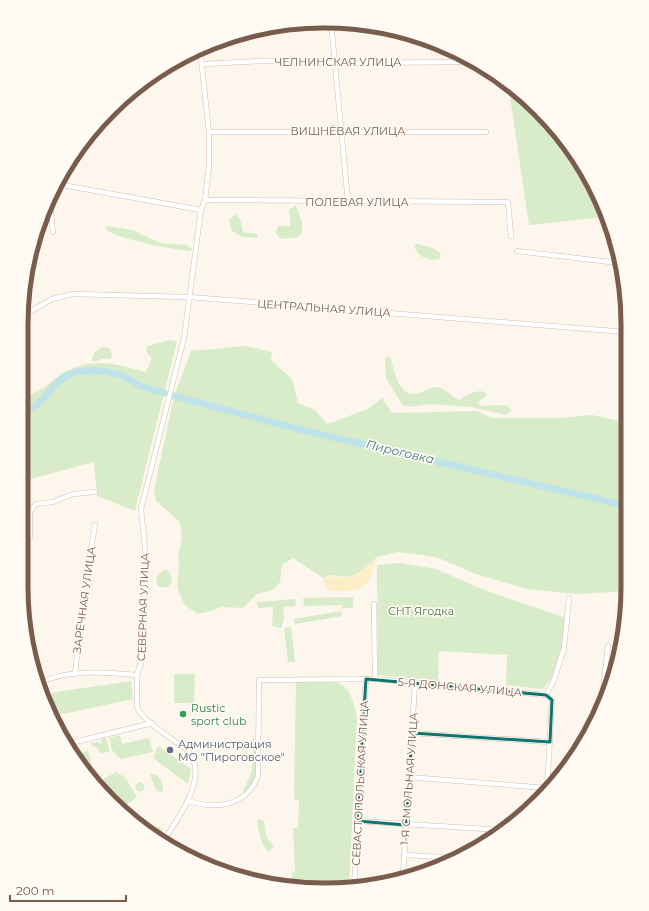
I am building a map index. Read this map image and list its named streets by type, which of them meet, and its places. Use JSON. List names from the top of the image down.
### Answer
{
  "streets": {
    "street": [
      "ЧЕЛНИНСКАЯ УЛИЦА",
      "ВИШНЁВАЯ УЛИЦА",
      "ПОЛЕВАЯ УЛИЦА",
      "ЦЕНТРАЛЬНАЯ УЛИЦА",
      "ЗАРЕЧНАЯ УЛИЦА",
      "СЕВЕРНАЯ УЛИЦА",
      "5-Я ДОНСКАЯ УЛИЦА",
      "1-Я СМОЛЬНАЯ УЛИЦА",
      "СЕВАСТОПОЛЬСКАЯ УЛИЦА"
    ]
  },
  "crossings": [
    ["ЦЕНТРАЛЬНАЯ УЛИЦА", "СЕВЕРНАЯ УЛИЦА"],
    ["СЕВЕРНАЯ УЛИЦА", "5-Я ДОНСКАЯ УЛИЦА"],
    ["5-Я ДОНСКАЯ УЛИЦА", "1-Я СМОЛЬНАЯ УЛИЦА"],
    ["5-Я ДОНСКАЯ УЛИЦА", "СЕВАСТОПОЛЬСКАЯ УЛИЦА"]
  ],
  "water": ["Пироговка"],
  "parks": ["СНТ Ягодка"],
  "places": ["Rustic sport club", "Администрация МО \"Пироговское\""],
  "scale_bar": "200 m"
}
